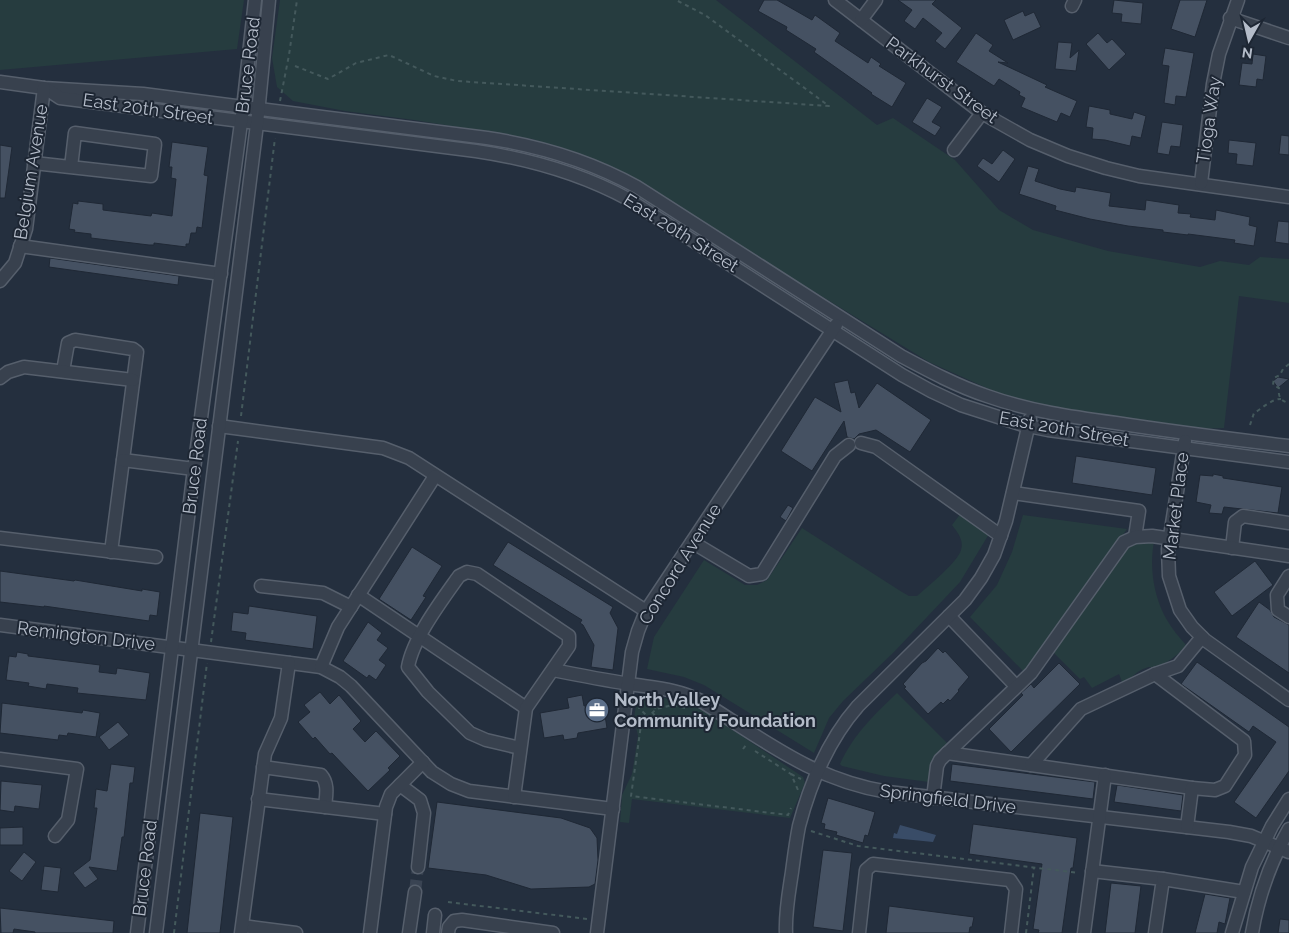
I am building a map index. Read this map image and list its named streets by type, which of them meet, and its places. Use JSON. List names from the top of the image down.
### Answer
{
  "streets": {
    "street": [
      "Bruce Road",
      "Parkhurst Street",
      "East 20th Street",
      "Tioga Way",
      "Belgium Avenue",
      "Market Place",
      "Concord Avenue",
      "Remington Drive",
      "Springfield Drive"
    ]
  },
  "crossings": [
    ["Bruce Road", "East 20th Street"],
    ["Bruce Road", "Remington Drive"],
    ["Parkhurst Street", "Tioga Way"],
    ["East 20th Street", "Belgium Avenue"],
    ["East 20th Street", "Market Place"],
    ["East 20th Street", "Concord Avenue"],
    ["Concord Avenue", "Springfield Drive"]
  ],
  "places": {
    "office": ["North Valley Community Foundation"]
  },
  "north": "bottom"
}
